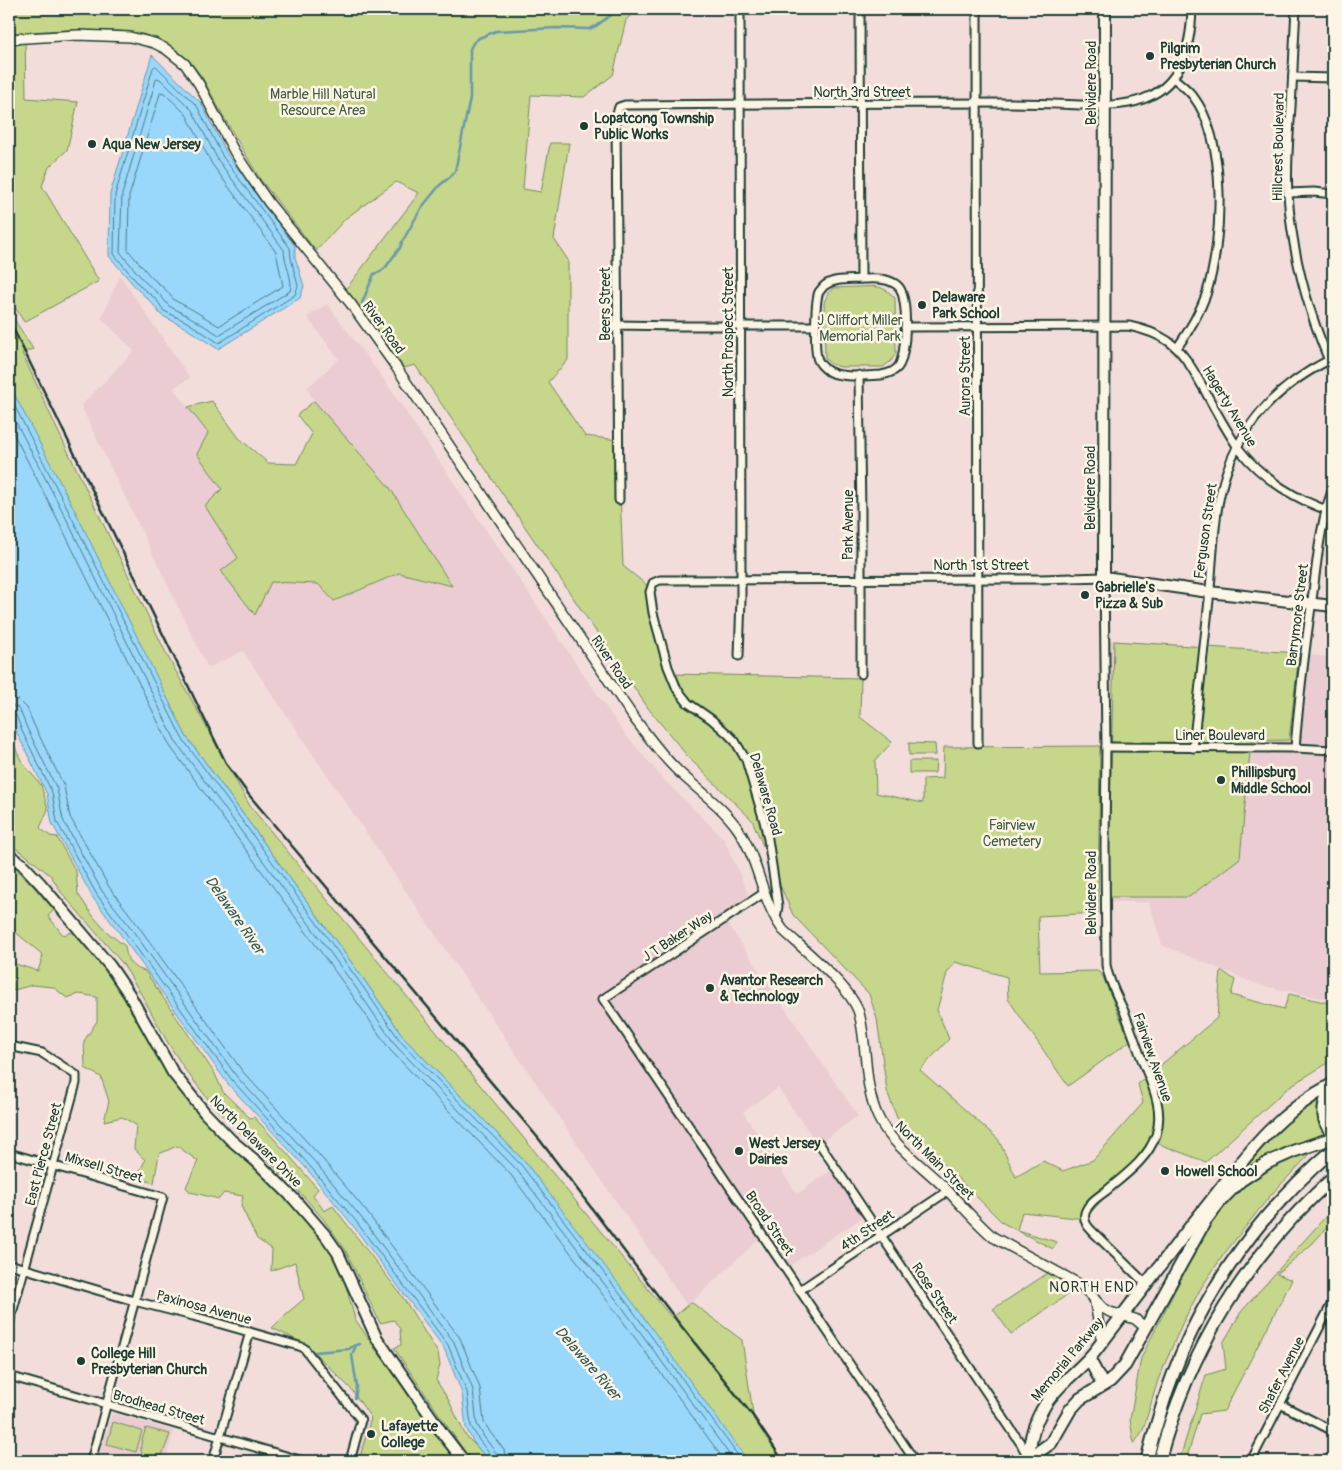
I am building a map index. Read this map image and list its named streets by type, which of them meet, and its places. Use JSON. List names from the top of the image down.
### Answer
{
  "streets": {
    "main road": [
      "Belvidere Road",
      "North 1st Street",
      "North Delaware Drive",
      "Memorial Parkway"
    ],
    "street": [
      "North 3rd Street",
      "Hillcrest Boulevard",
      "Beers Street",
      "River Road",
      "North Prospect Street",
      "Aurora Street",
      "Hagerty Avenue",
      "Park Avenue",
      "Ferguson Street",
      "Barrymore Street",
      "Liner Boulevard",
      "Delaware Road",
      "J T Baker Way",
      "Fairview Avenue",
      "East Pierce Street",
      "North Main Street",
      "Mixsell Street",
      "Broad Street",
      "4th Street",
      "Rose Street",
      "Paxinosa Avenue",
      "Shafer Avenue",
      "Brodhead Street"
    ]
  },
  "crossings": [
    ["Belvidere Road", "North 3rd Street"],
    ["Belvidere Road", "Hagerty Avenue"],
    ["Belvidere Road", "North 1st Street"],
    ["Belvidere Road", "Liner Boulevard"],
    ["Belvidere Road", "Fairview Avenue"],
    ["North 3rd Street", "Beers Street"],
    ["North 3rd Street", "North Prospect Street"],
    ["North 3rd Street", "Aurora Street"],
    ["Hillcrest Boulevard", "Ferguson Street"],
    ["River Road", "J T Baker Way"],
    ["River Road", "North Main Street"],
    ["North Prospect Street", "North 1st Street"],
    ["Aurora Street", "Hagerty Avenue"],
    ["Aurora Street", "North 1st Street"],
    ["Hagerty Avenue", "Park Avenue"],
    ["Hagerty Avenue", "Ferguson Street"],
    ["Hagerty Avenue", "Barrymore Street"],
    ["Park Avenue", "North 1st Street"],
    ["Ferguson Street", "North 1st Street"],
    ["Ferguson Street", "Liner Boulevard"],
    ["North 1st Street", "Barrymore Street"],
    ["North 1st Street", "Delaware Road"],
    ["Barrymore Street", "Liner Boulevard"],
    ["Delaware Road", "North Main Street"],
    ["J T Baker Way", "North Main Street"],
    ["J T Baker Way", "Broad Street"],
    ["Fairview Avenue", "Memorial Parkway"],
    ["East Pierce Street", "Mixsell Street"],
    ["East Pierce Street", "Paxinosa Avenue"],
    ["North Main Street", "4th Street"],
    ["North Main Street", "Memorial Parkway"],
    ["Mixsell Street", "Paxinosa Avenue"],
    ["Broad Street", "4th Street"],
    ["4th Street", "Rose Street"],
    ["Rose Street", "Memorial Parkway"]
  ],
  "districts": ["NORTH END"],
  "water": ["Delaware River"],
  "parks": ["Marble Hill Natural Resource Area", "J Cliffort Miller Memorial Park", "Fairview Cemetery"],
  "places": [
    "Pilgrim Presbyterian Church",
    "Lopatcong Township Public Works",
    "Aqua New Jersey",
    "Delaware Park School",
    "Gabrielle's Pizza & Sub",
    "Phillipsburg Middle School",
    "Avantor Research & Technology",
    "West Jersey Dairies",
    "Howell School",
    "College Hill Presbyterian Church",
    "Lafayette College"
  ]
}
